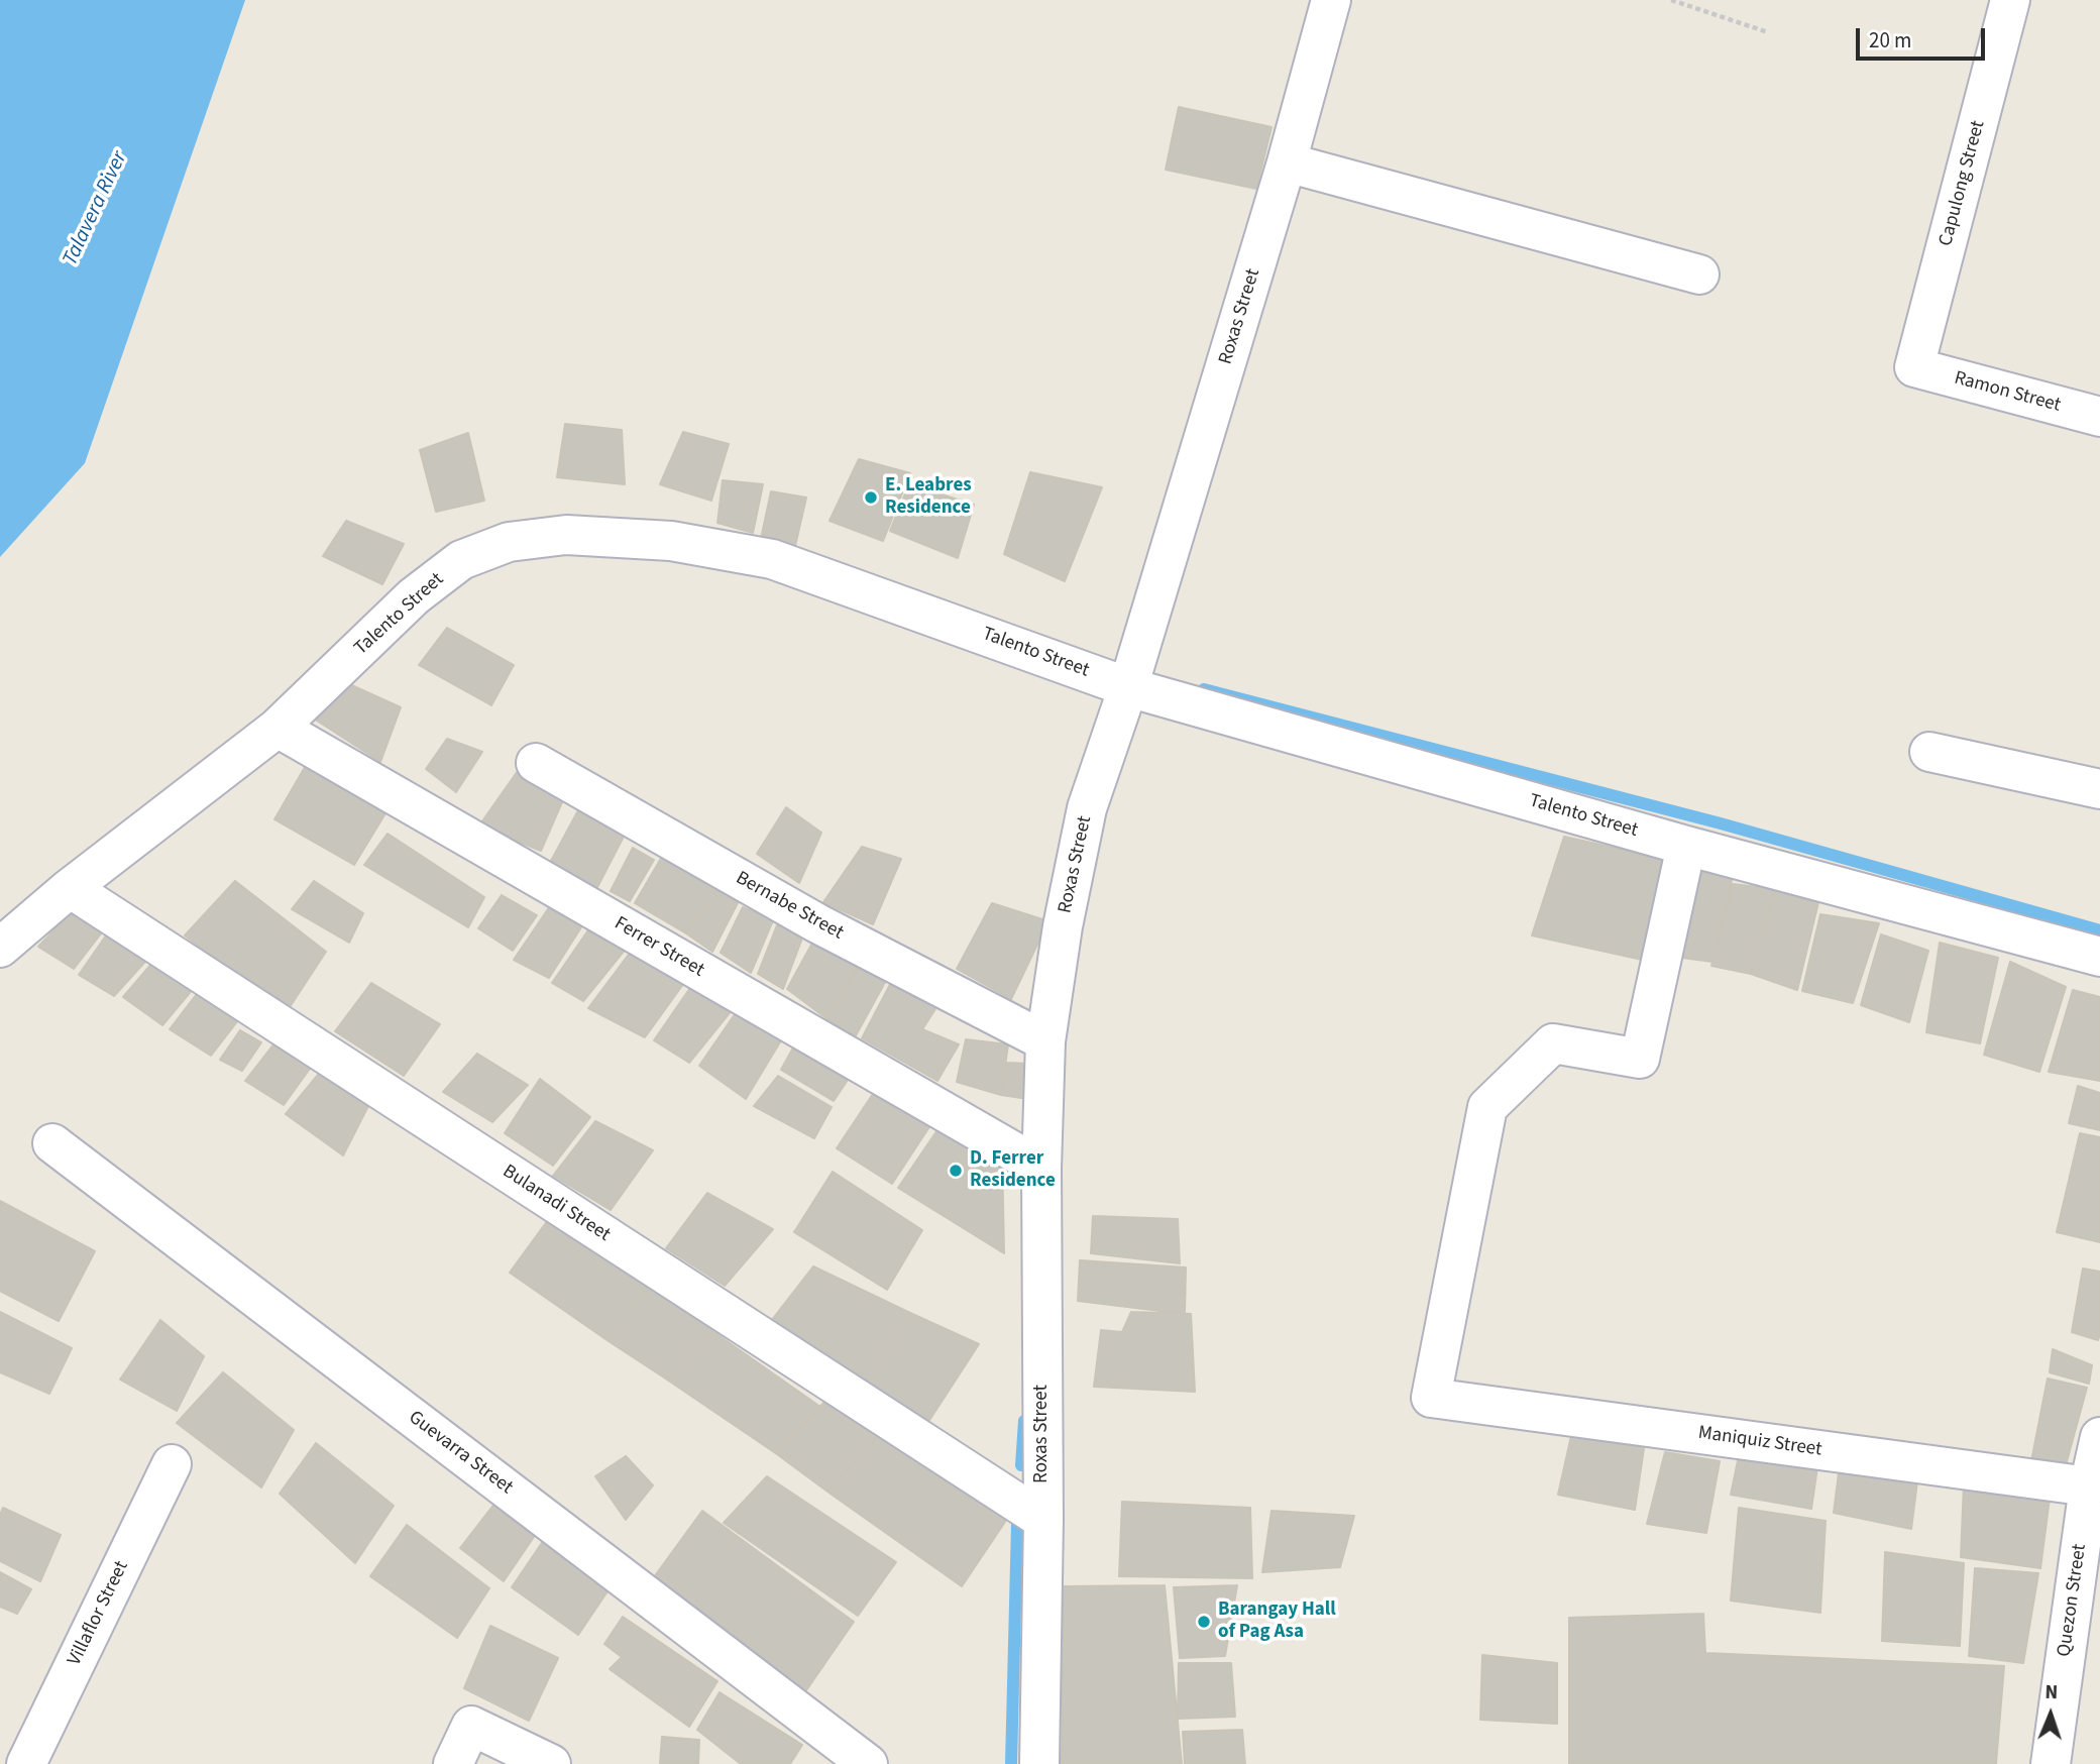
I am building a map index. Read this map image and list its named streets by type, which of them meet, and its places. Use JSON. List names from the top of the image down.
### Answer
{
  "streets": {
    "street": [
      "Capulong Street",
      "Roxas Street",
      "Ramon Street",
      "Talento Street",
      "Bernabe Street",
      "Ferrer Street",
      "Bulanadi Street",
      "Maniquiz Street",
      "Guevarra Street",
      "Quezon Street",
      "Villaflor Street"
    ]
  },
  "crossings": [
    ["Capulong Street", "Ramon Street"],
    ["Roxas Street", "Talento Street"],
    ["Roxas Street", "Bernabe Street"],
    ["Roxas Street", "Ferrer Street"],
    ["Roxas Street", "Bulanadi Street"],
    ["Talento Street", "Ferrer Street"],
    ["Talento Street", "Bulanadi Street"],
    ["Talento Street", "Maniquiz Street"],
    ["Maniquiz Street", "Quezon Street"]
  ],
  "water": ["Talavera River"],
  "places": ["E. Leabres Residence", "D. Ferrer Residence", "Barangay Hall of Pag Asa"],
  "scale_bar": "20 m",
  "north": "top"
}
